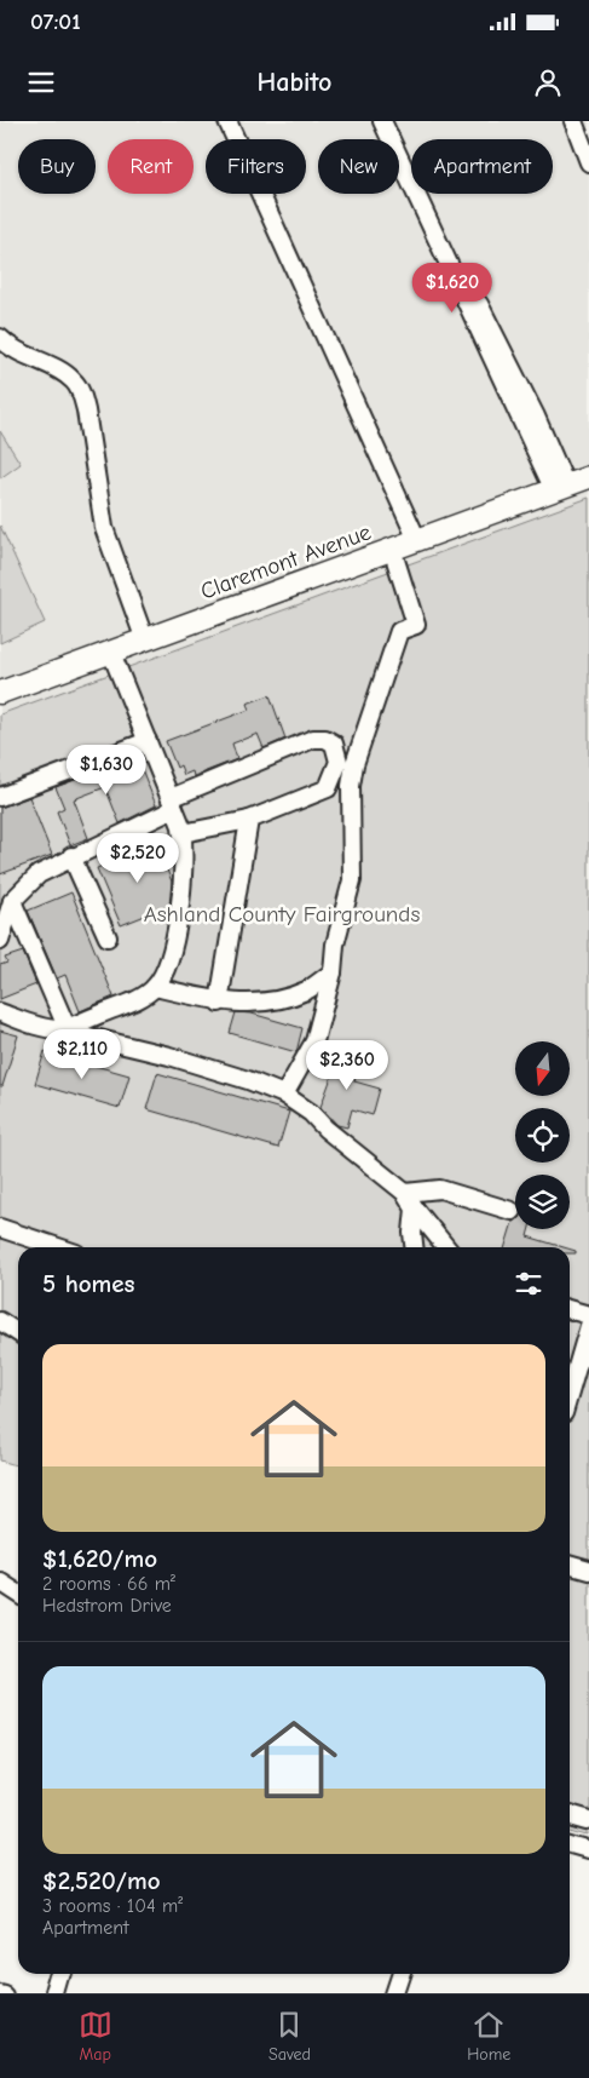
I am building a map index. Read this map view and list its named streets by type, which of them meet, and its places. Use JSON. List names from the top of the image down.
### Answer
{
  "streets": {
    "main road": ["Claremont Avenue"]
  },
  "parks": ["Ashland County Fairgrounds"],
  "north": "bottom",
  "page": {
    "status": "07:01",
    "header": "Habito",
    "chip": [
      "Buy",
      "Rent",
      "Filters",
      "New",
      "Apartment"
    ],
    "price": [
      "$1,620",
      "$1,630",
      "$2,520",
      "$2,110",
      "$2,360"
    ],
    "heading": "5 homes",
    "list": [
      {
        "name": "$1,620/mo",
        "note": "2 rooms · 66 m² · Hedstrom Drive"
      },
      {
        "name": "$2,520/mo",
        "note": "3 rooms · 104 m² · Apartment"
      }
    ],
    "tabs": ["Map", "Saved", "Home"]
  }
}
